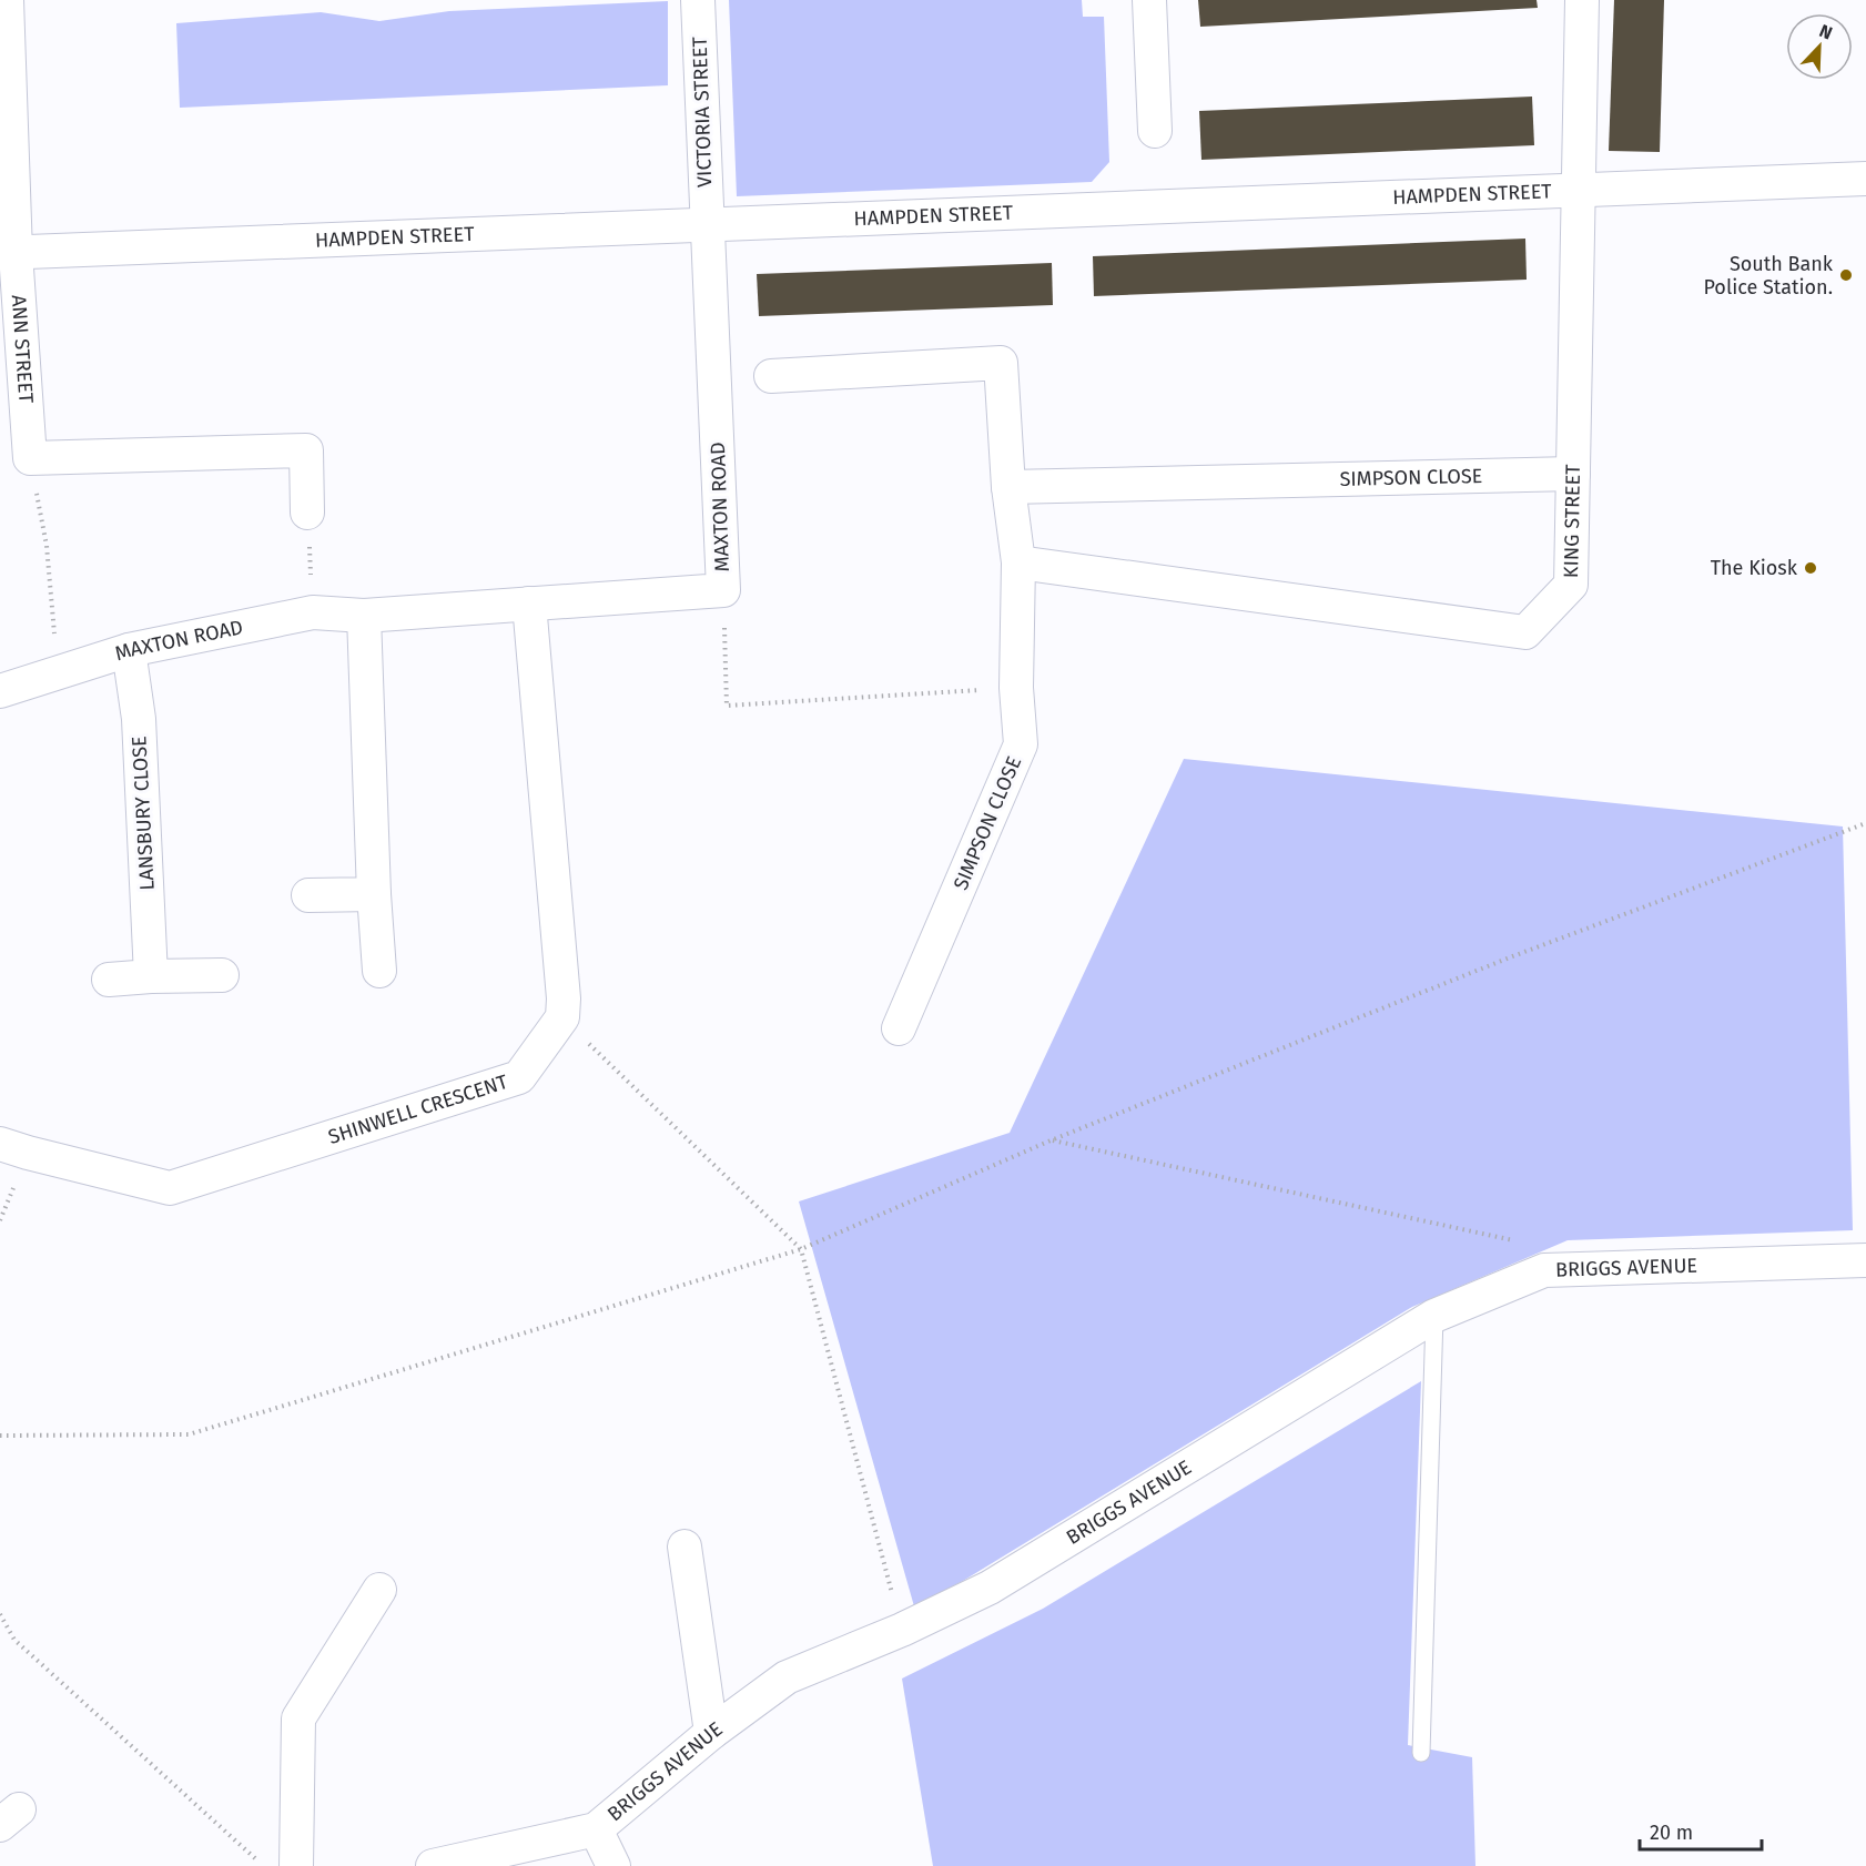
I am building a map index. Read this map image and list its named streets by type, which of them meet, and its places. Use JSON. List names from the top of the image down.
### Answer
{
  "streets": {
    "street": [
      "VICTORIA STREET",
      "HAMPDEN STREET",
      "ANN STREET",
      "SIMPSON CLOSE",
      "MAXTON ROAD",
      "KING STREET",
      "LANSBURY CLOSE",
      "SHINWELL CRESCENT",
      "BRIGGS AVENUE"
    ]
  },
  "crossings": [
    ["VICTORIA STREET", "HAMPDEN STREET"],
    ["VICTORIA STREET", "MAXTON ROAD"],
    ["HAMPDEN STREET", "ANN STREET"],
    ["HAMPDEN STREET", "MAXTON ROAD"],
    ["HAMPDEN STREET", "KING STREET"],
    ["SIMPSON CLOSE", "KING STREET"],
    ["MAXTON ROAD", "LANSBURY CLOSE"]
  ],
  "places": ["South Bank Police Station.", "The Kiosk"],
  "scale_bar": "20 m",
  "north": "top right"
}
